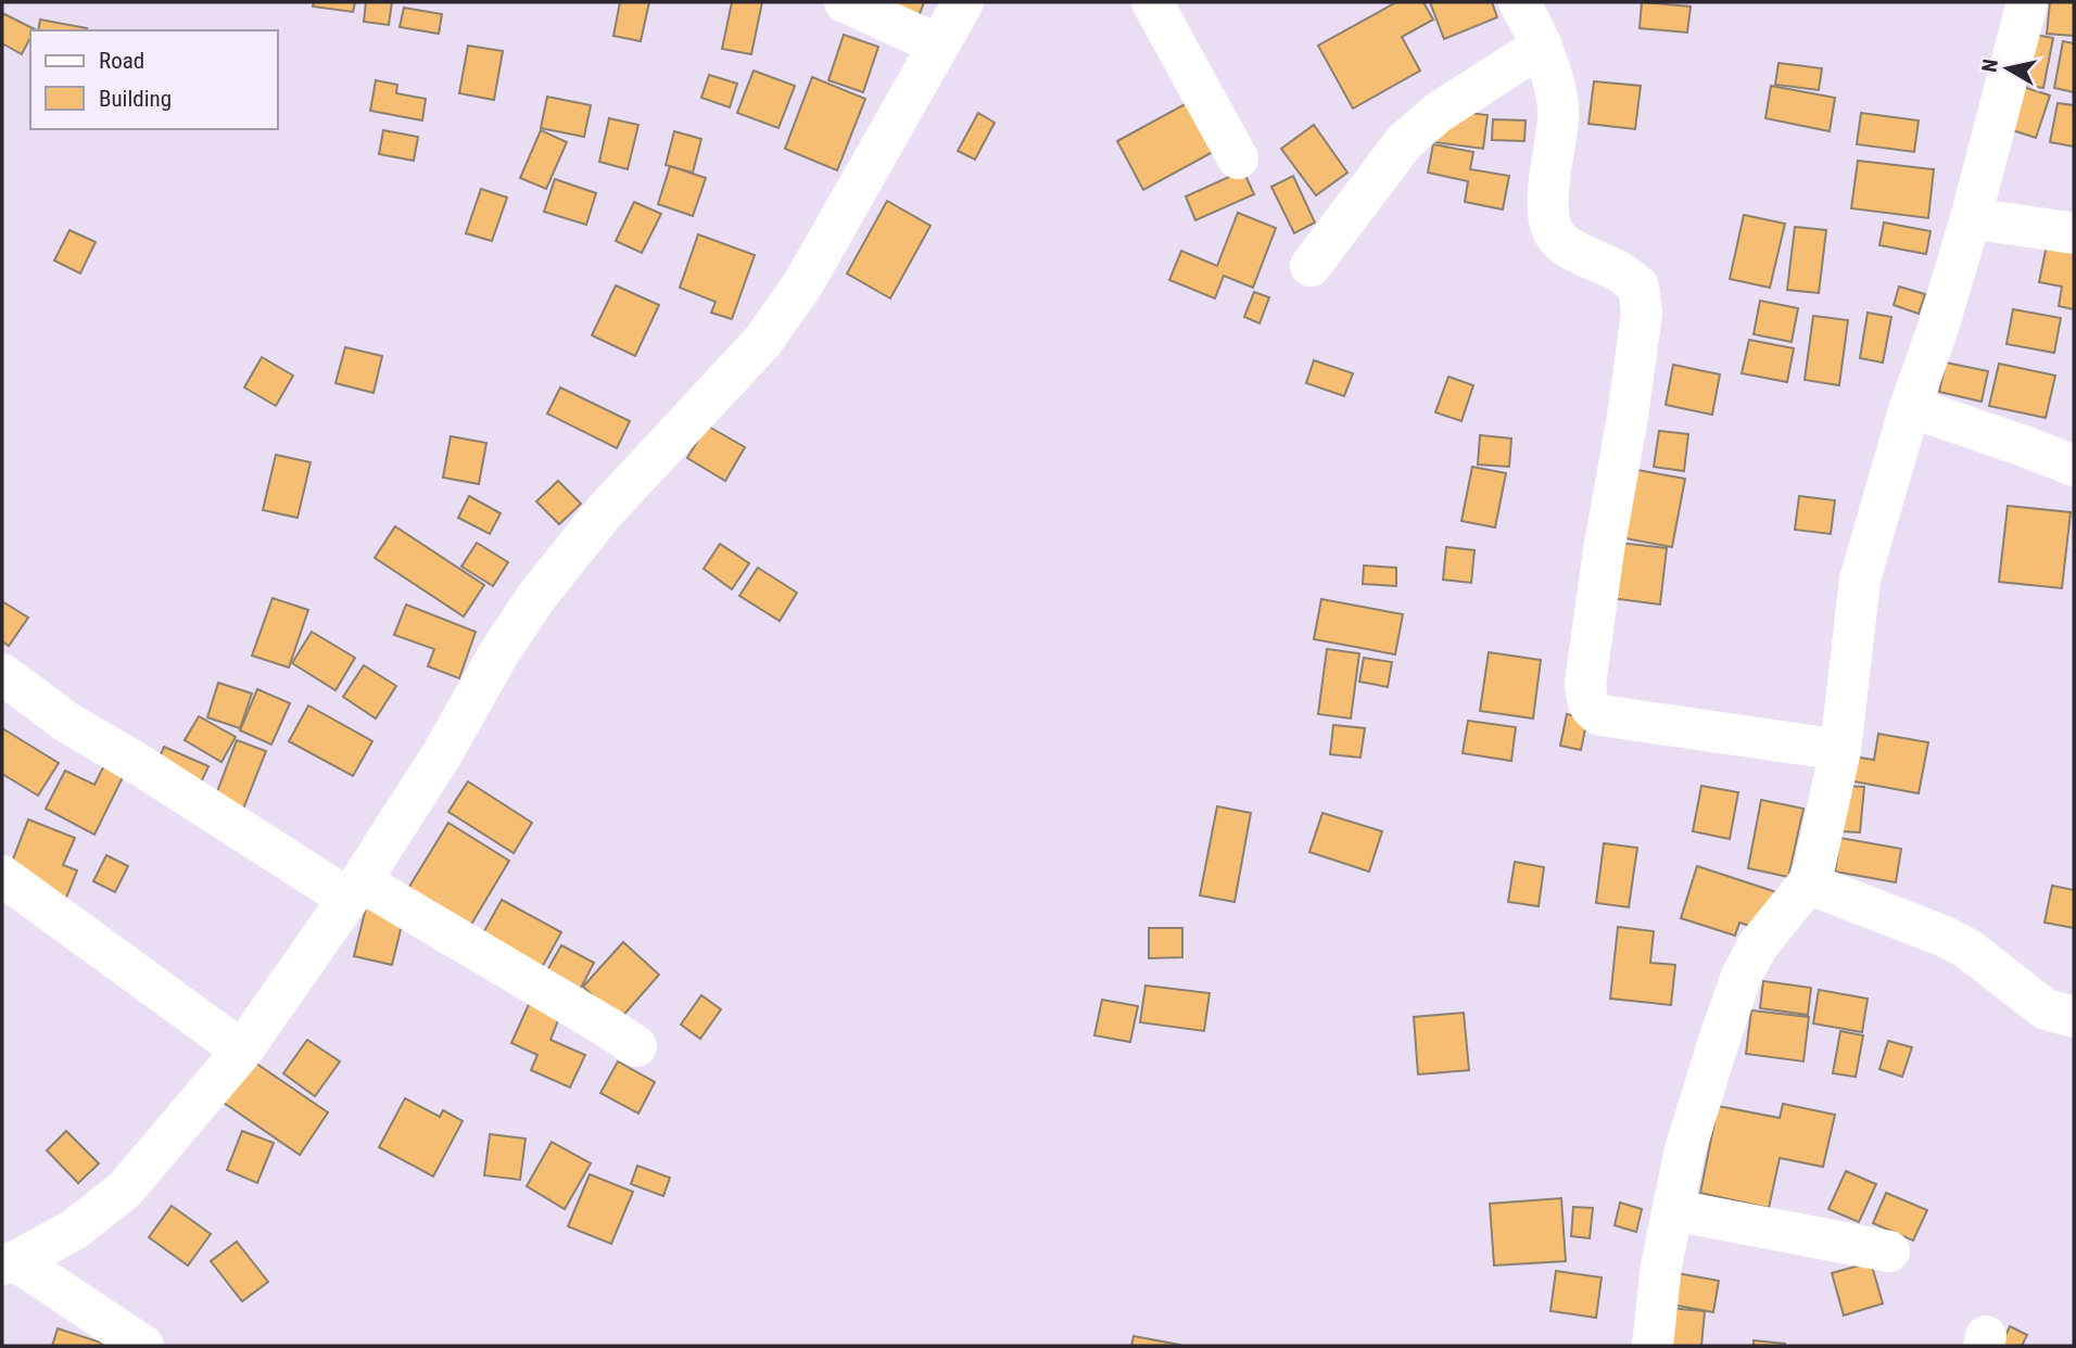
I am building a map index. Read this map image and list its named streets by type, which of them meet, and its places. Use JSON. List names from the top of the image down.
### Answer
{
  "legend": ["Road", "Building"],
  "north": "left"
}
